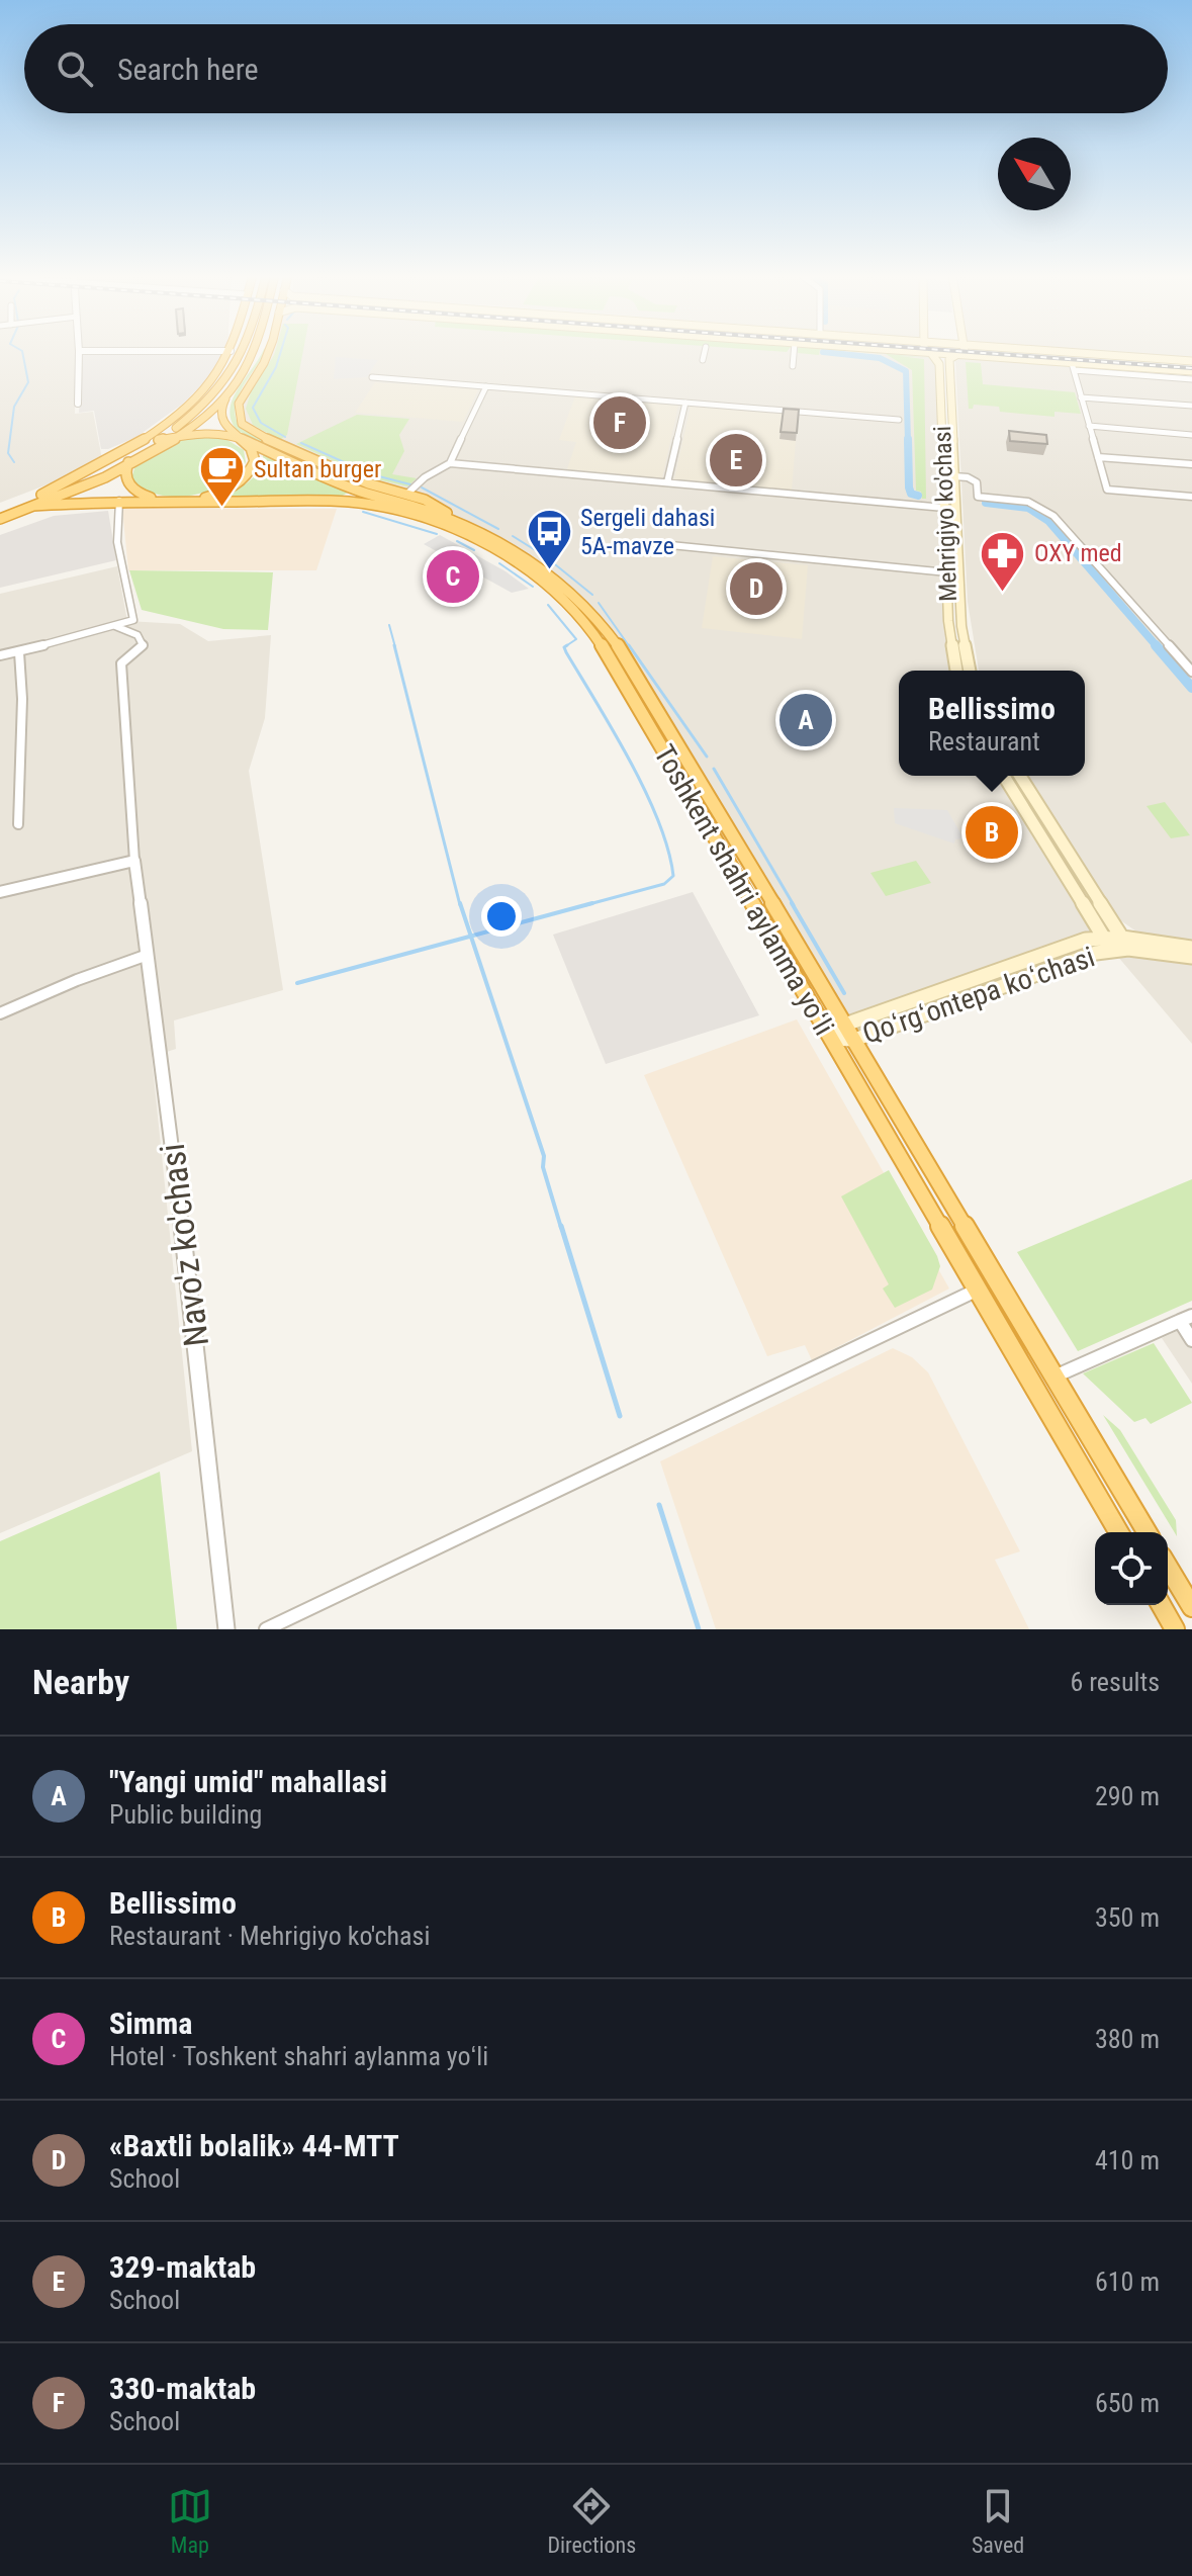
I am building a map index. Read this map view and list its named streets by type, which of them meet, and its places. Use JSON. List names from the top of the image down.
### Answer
{
  "streets": {
    "highway": ["Toshkent shahri aylanma yoʻli"],
    "main road": ["Mehrigiyo ko'chasi", "Qoʻrgʻontepa koʻchasi"],
    "street": ["Navo'z ko'chasi"]
  },
  "crossings": [
    ["Toshkent shahri aylanma yoʻli", "Qoʻrgʻontepa koʻchasi"]
  ],
  "places": {
    "cafe": ["Sultan burger"],
    "bus stop": ["Sergeli dahasi 5A-mavze"],
    "pharmacy": ["OXY med"]
  },
  "north": "top left",
  "page": {
    "search": "Search here",
    "pins": [
      "F",
      "E",
      "C",
      "D",
      "A",
      "B"
    ],
    "popup": ["Bellissimo", "Restaurant"],
    "heading": ["Nearby", "6 results"],
    "list": [
      {
        "mark": "A",
        "name": "\"Yangi umid\" mahallasi",
        "note": "Public building",
        "value": "290 m"
      },
      {
        "mark": "B",
        "name": "Bellissimo",
        "note": "Restaurant · Mehrigiyo ko'chasi",
        "value": "350 m"
      },
      {
        "mark": "C",
        "name": "Simma",
        "note": "Hotel · Toshkent shahri aylanma yoʻli",
        "value": "380 m"
      },
      {
        "mark": "D",
        "name": "«Baxtli bolalik» 44-MTT",
        "note": "School",
        "value": "410 m"
      },
      {
        "mark": "E",
        "name": "329-maktab",
        "note": "School",
        "value": "610 m"
      },
      {
        "mark": "F",
        "name": "330-maktab",
        "note": "School",
        "value": "650 m"
      }
    ],
    "nav": ["Map", "Directions", "Saved"]
  }
}
